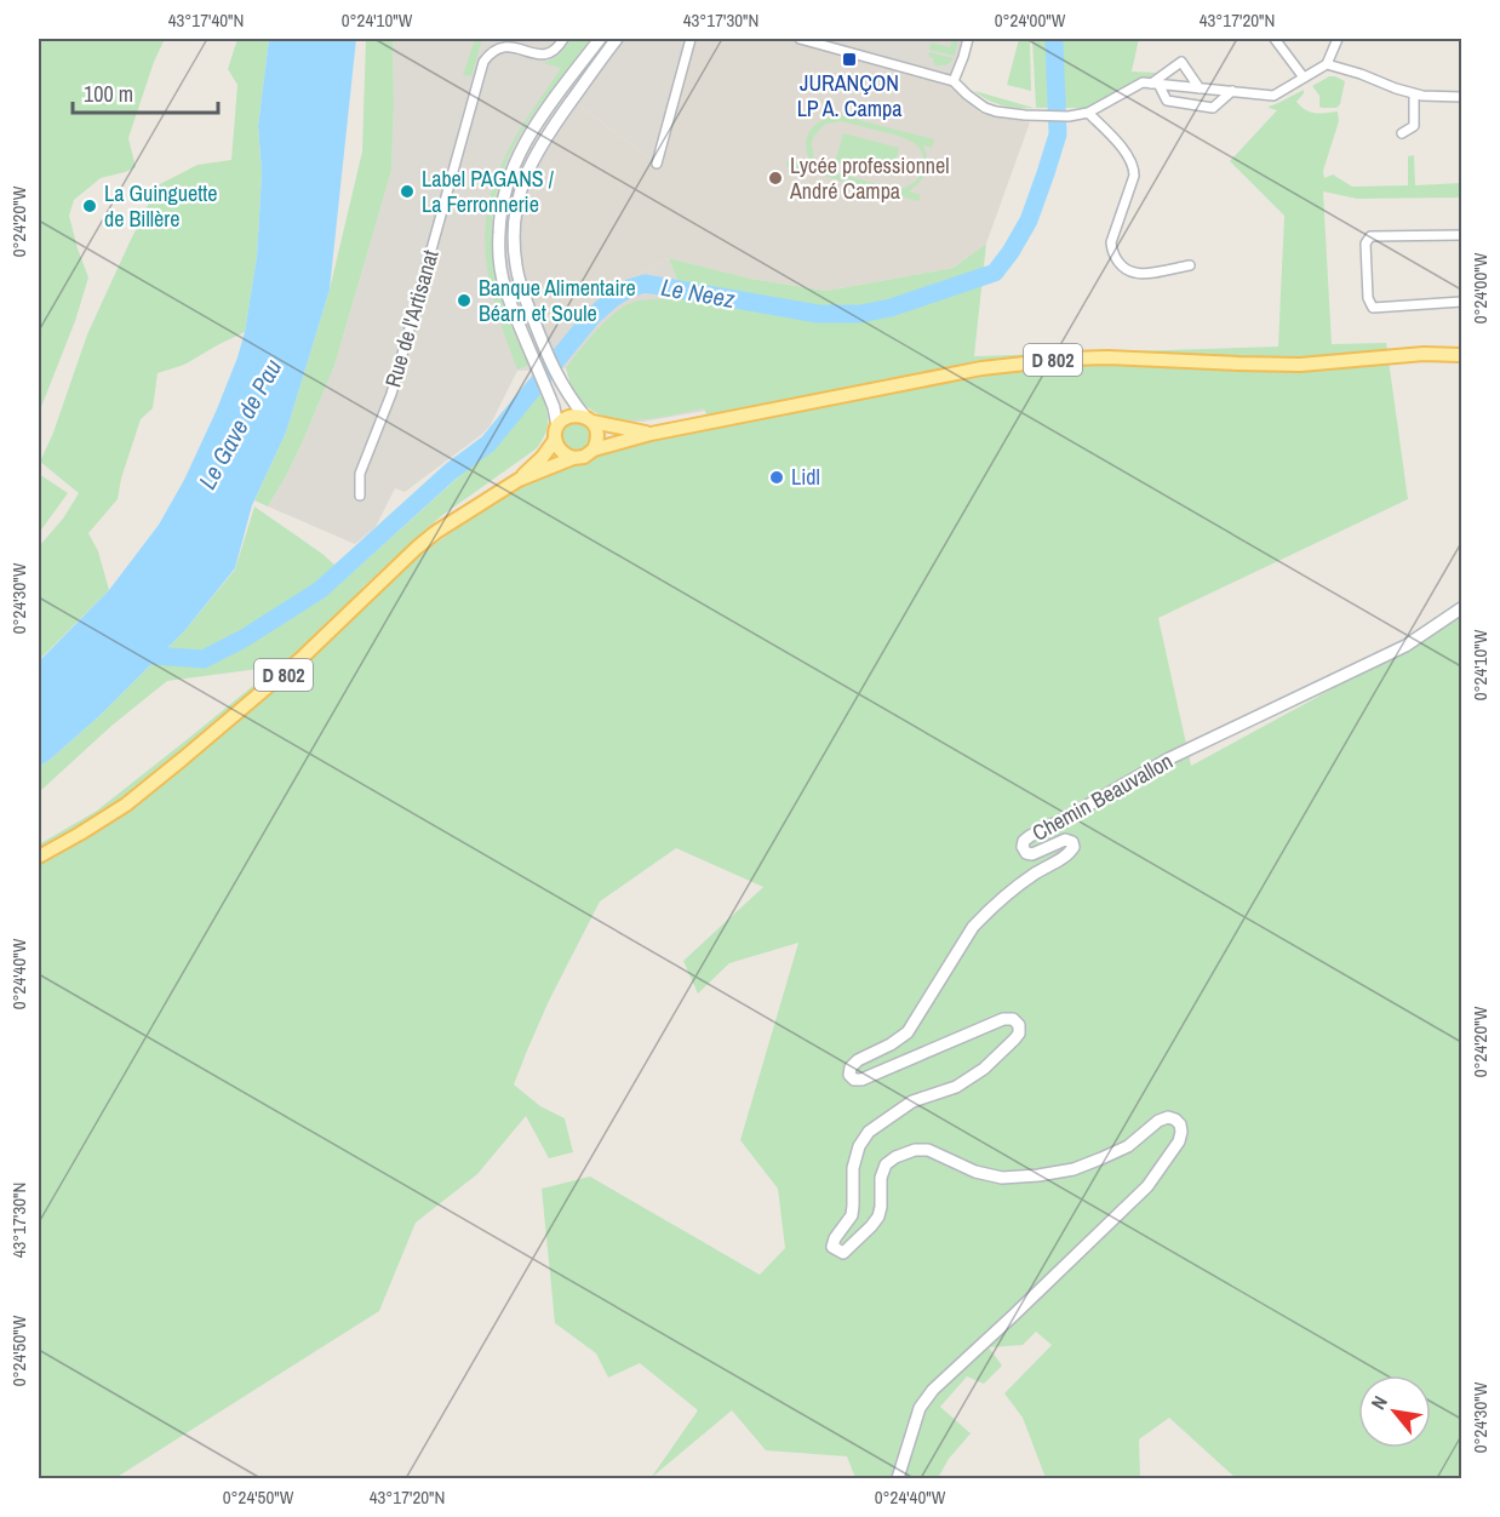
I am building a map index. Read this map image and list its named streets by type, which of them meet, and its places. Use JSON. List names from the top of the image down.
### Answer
{
  "streets": {
    "main road": ["D 802"],
    "street": ["Rue de l'Artisanat", "Chemin Beauvallon"]
  },
  "water": ["Le Neez", "Le Gave de Pau"],
  "places": {
    "transit": ["JURANÇON LP A. Campa"],
    "other": [
      "Lycée professionnel André Campa",
      "Label PAGANS / La Ferronnerie",
      "La Guinguette de Billère",
      "Banque Alimentaire Béarn et Soule",
      "Lidl"
    ]
  },
  "scale_bar": "100 m",
  "north": "top left",
  "coordinates": [
    "43°17'40\"N",
    "0°24'10\"W",
    "43°17'30\"N",
    "0°24'00\"W",
    "43°17'20\"N",
    "0°24'20\"W",
    "0°24'30\"W",
    "0°24'40\"W",
    "0°24'50\"W"
  ]
}
